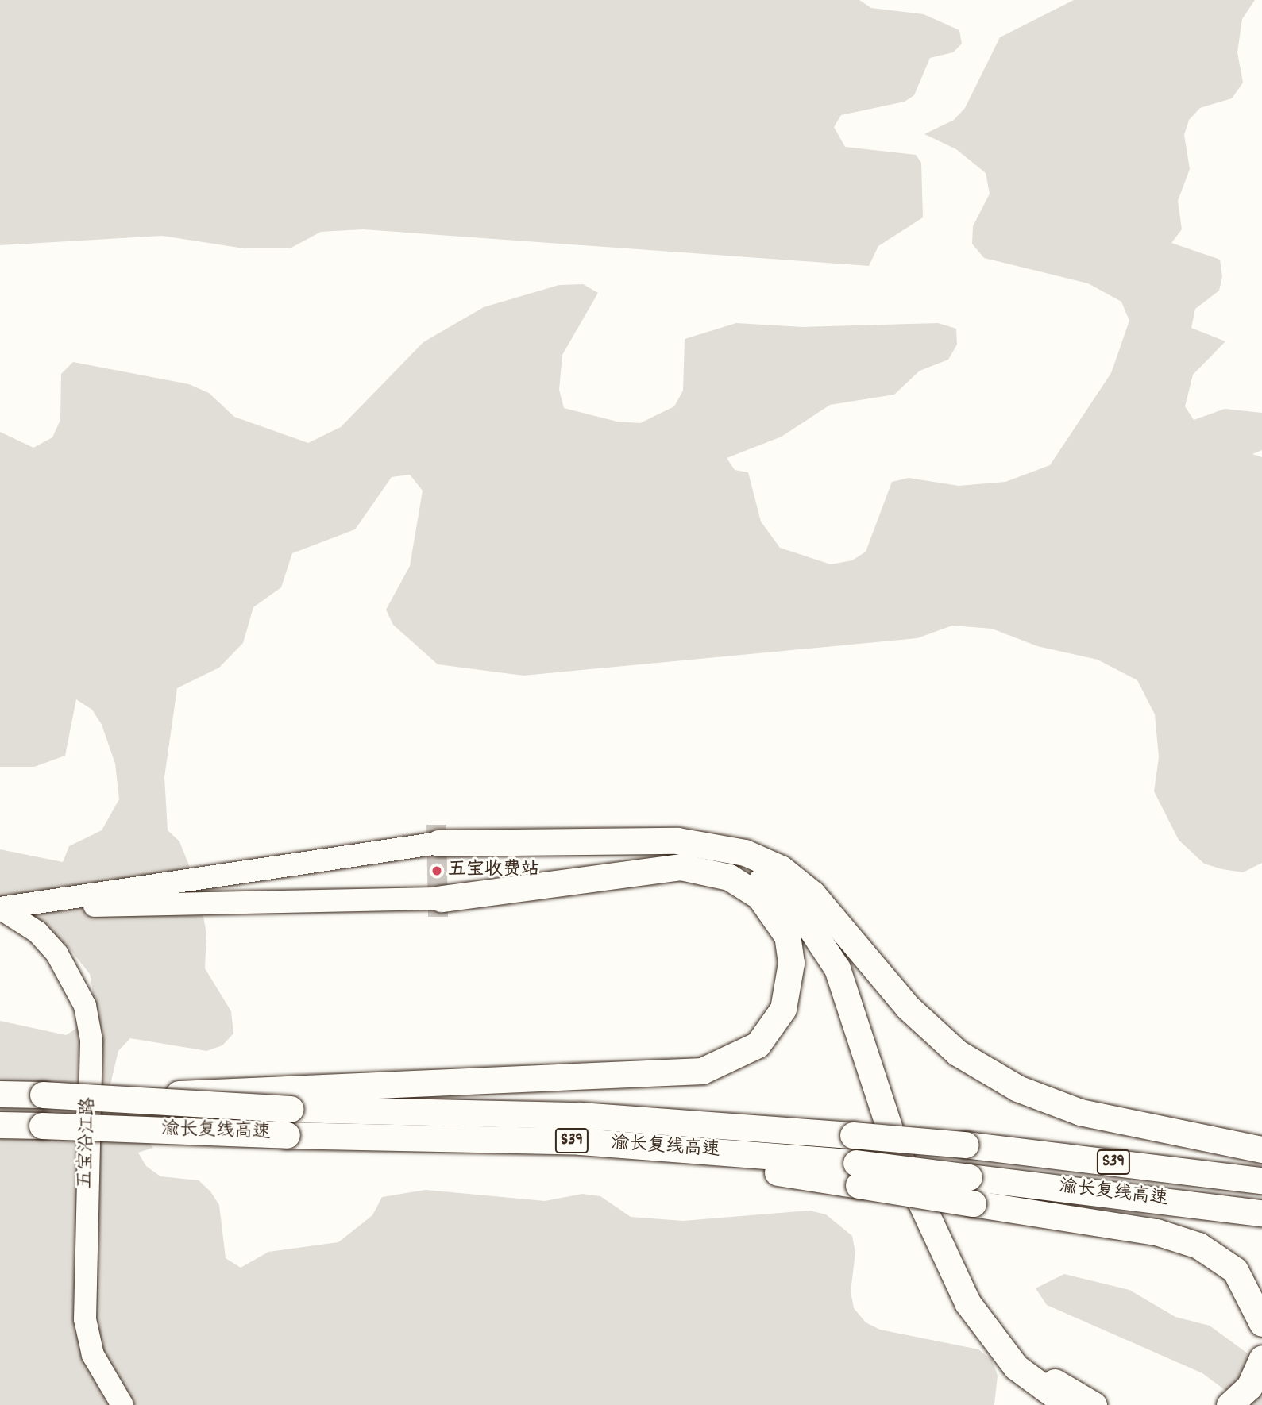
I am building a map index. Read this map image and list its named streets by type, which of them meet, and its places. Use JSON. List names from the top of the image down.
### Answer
{
  "streets": {
    "highway": ["渝长复线高速", "S39"],
    "main road": ["五宝沿江路"]
  },
  "places": ["五宝收费站"]
}
